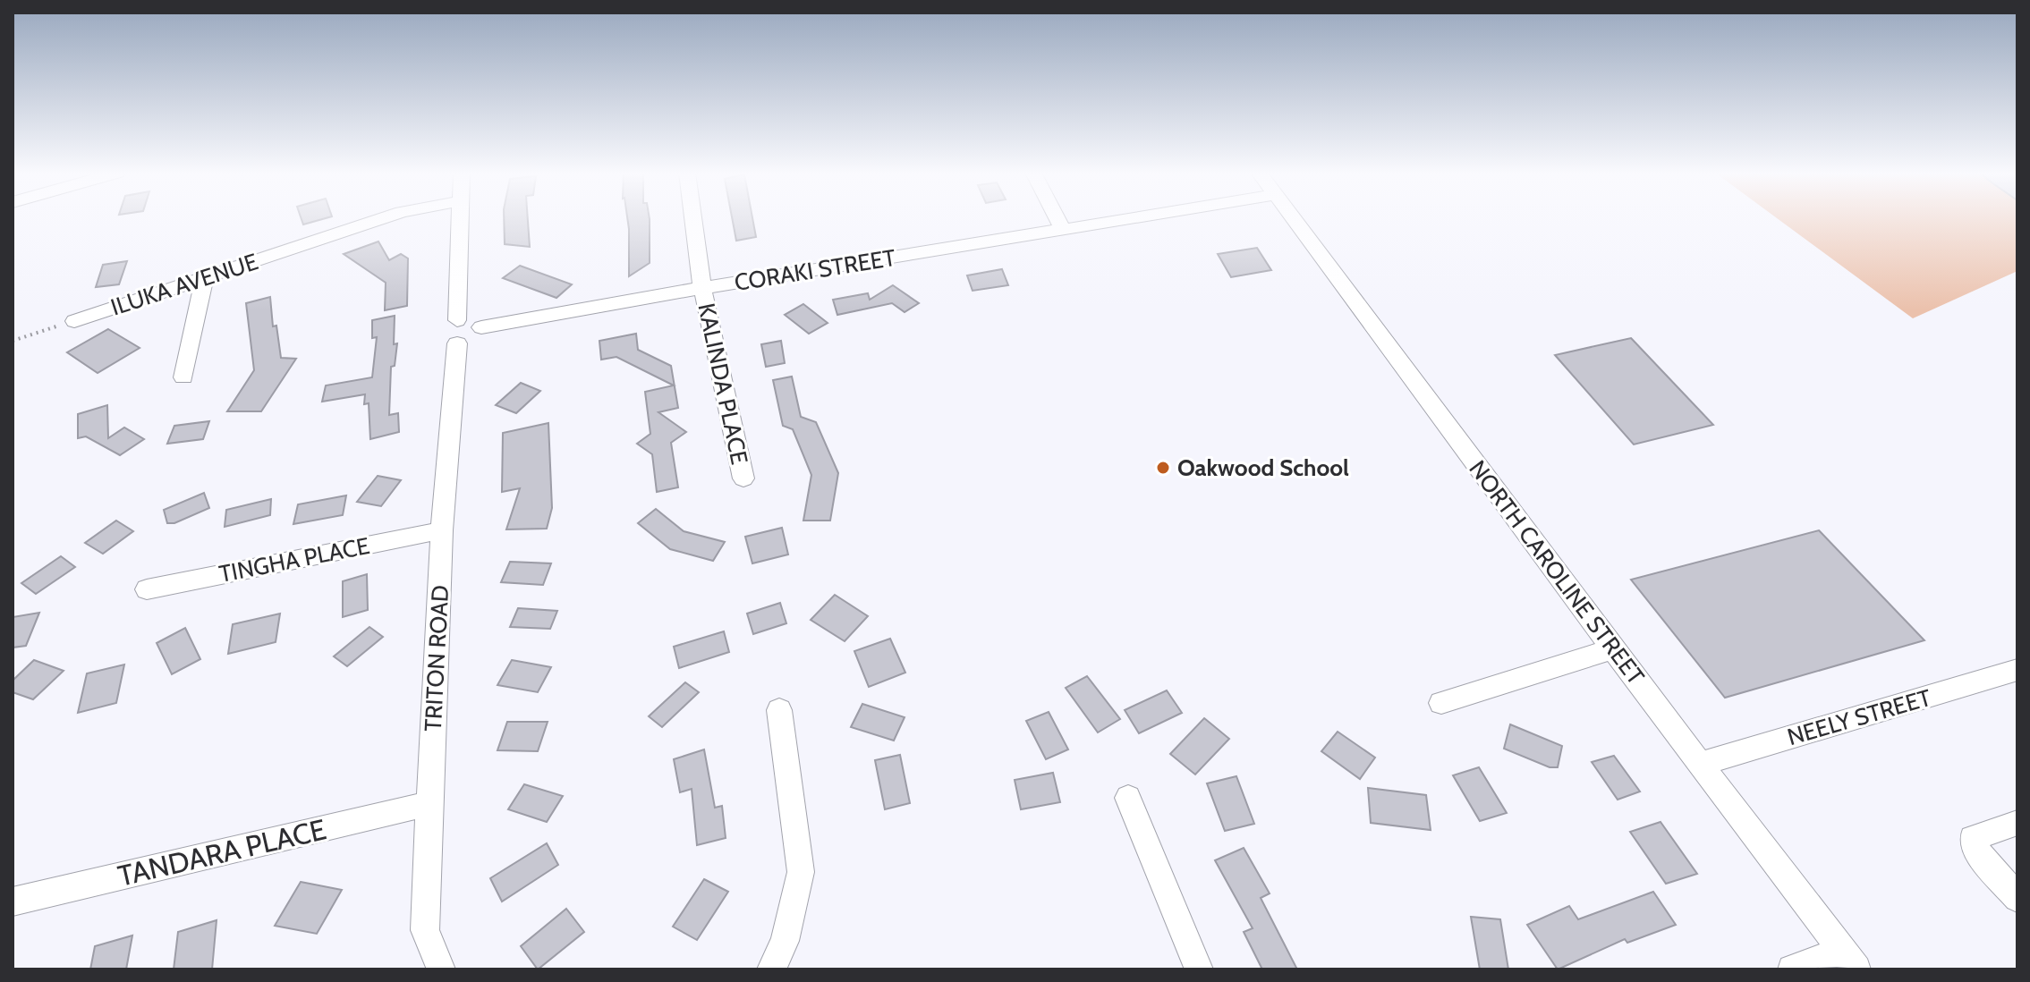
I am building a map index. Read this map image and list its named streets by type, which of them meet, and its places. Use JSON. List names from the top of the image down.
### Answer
{
  "streets": {
    "street": [
      "CORAKI STREET",
      "ILUKA AVENUE",
      "KALINDA PLACE",
      "TINGHA PLACE",
      "NORTH CAROLINE STREET",
      "TRITON ROAD",
      "NEELY STREET",
      "TANDARA PLACE"
    ]
  },
  "crossings": [
    ["CORAKI STREET", "KALINDA PLACE"],
    ["CORAKI STREET", "TRITON ROAD"],
    ["TINGHA PLACE", "TRITON ROAD"],
    ["NORTH CAROLINE STREET", "NEELY STREET"],
    ["TRITON ROAD", "TANDARA PLACE"]
  ],
  "places": ["Oakwood School"]
}
